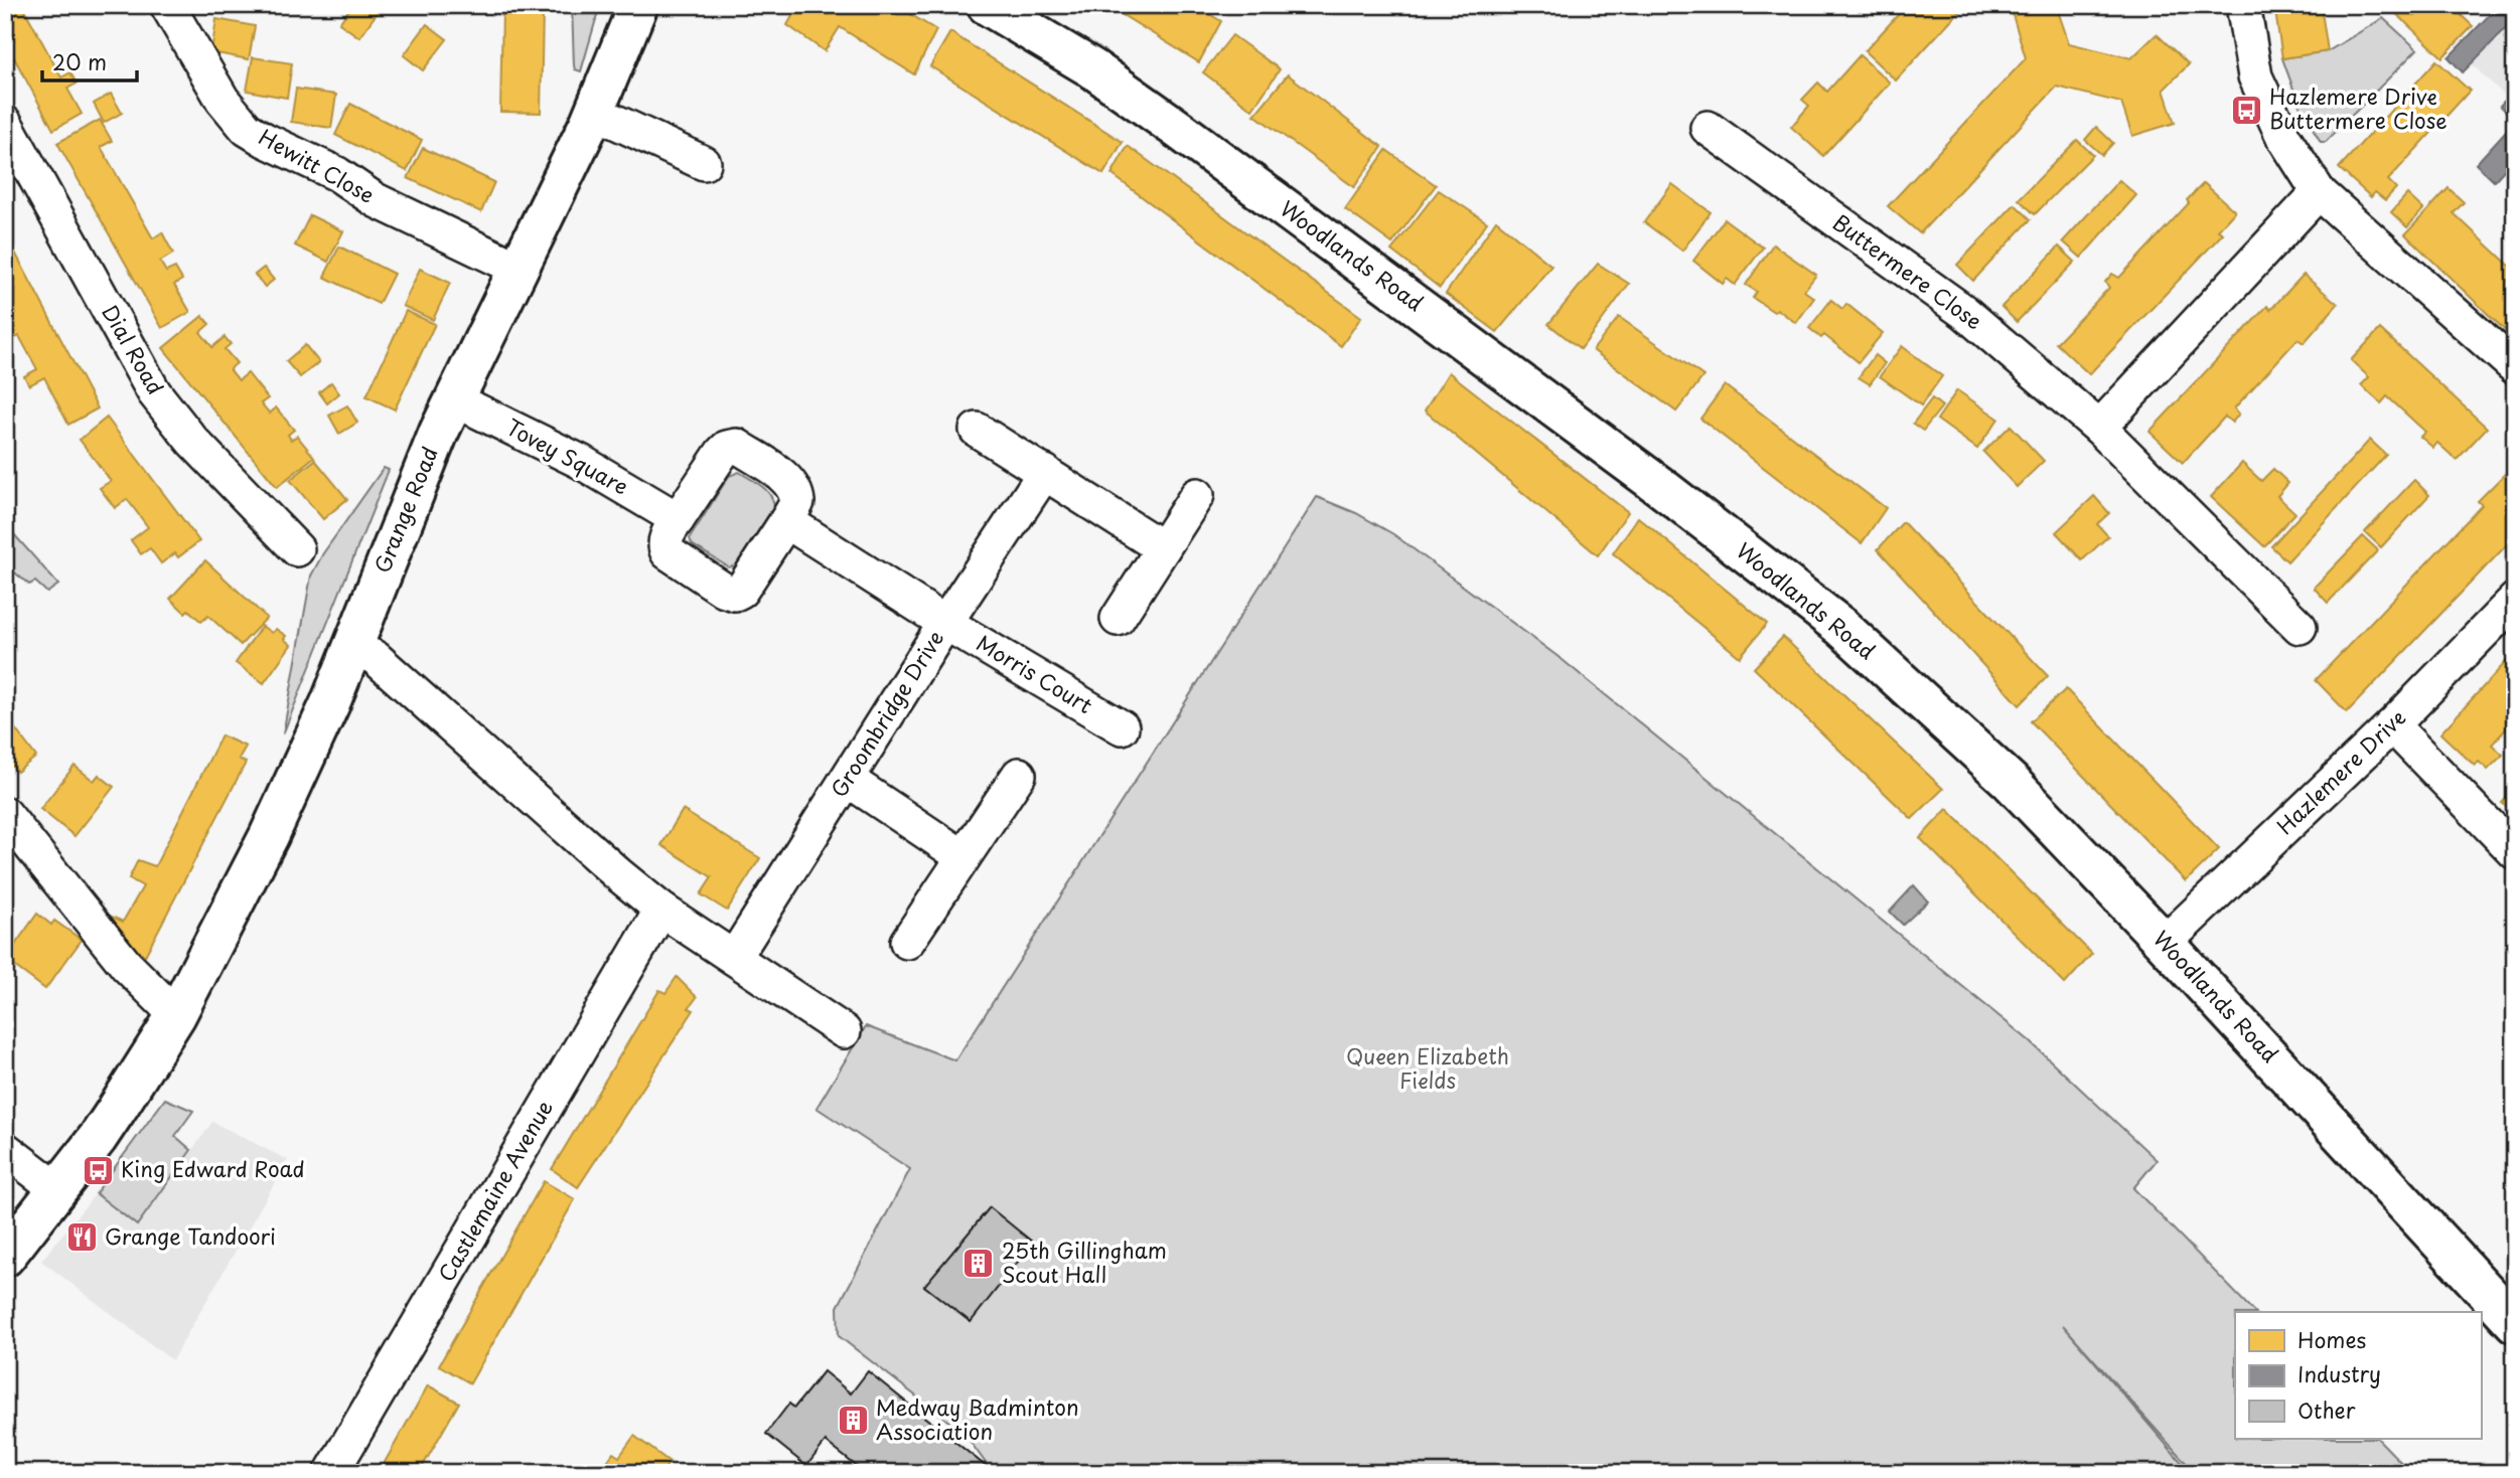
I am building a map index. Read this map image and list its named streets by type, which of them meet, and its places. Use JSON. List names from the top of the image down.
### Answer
{
  "streets": {
    "street": [
      "Hewitt Close",
      "Woodlands Road",
      "Buttermere Close",
      "Dial Road",
      "Tovey Square",
      "Grange Road",
      "Morris Court",
      "Groombridge Drive",
      "Hazlemere Drive",
      "Castlemaine Avenue"
    ]
  },
  "crossings": [
    ["Hewitt Close", "Grange Road"],
    ["Woodlands Road", "Hazlemere Drive"],
    ["Tovey Square", "Grange Road"],
    ["Morris Court", "Groombridge Drive"]
  ],
  "parks": ["Queen Elizabeth Fields"],
  "places": {
    "bus stop": ["Hazlemere Drive Buttermere Close", "King Edward Road"],
    "restaurant": ["Grange Tandoori"],
    "building": ["25th Gillingham Scout Hall", "Medway Badminton Association"]
  },
  "legend": ["Homes", "Industry", "Other"],
  "scale_bar": "20 m"
}
